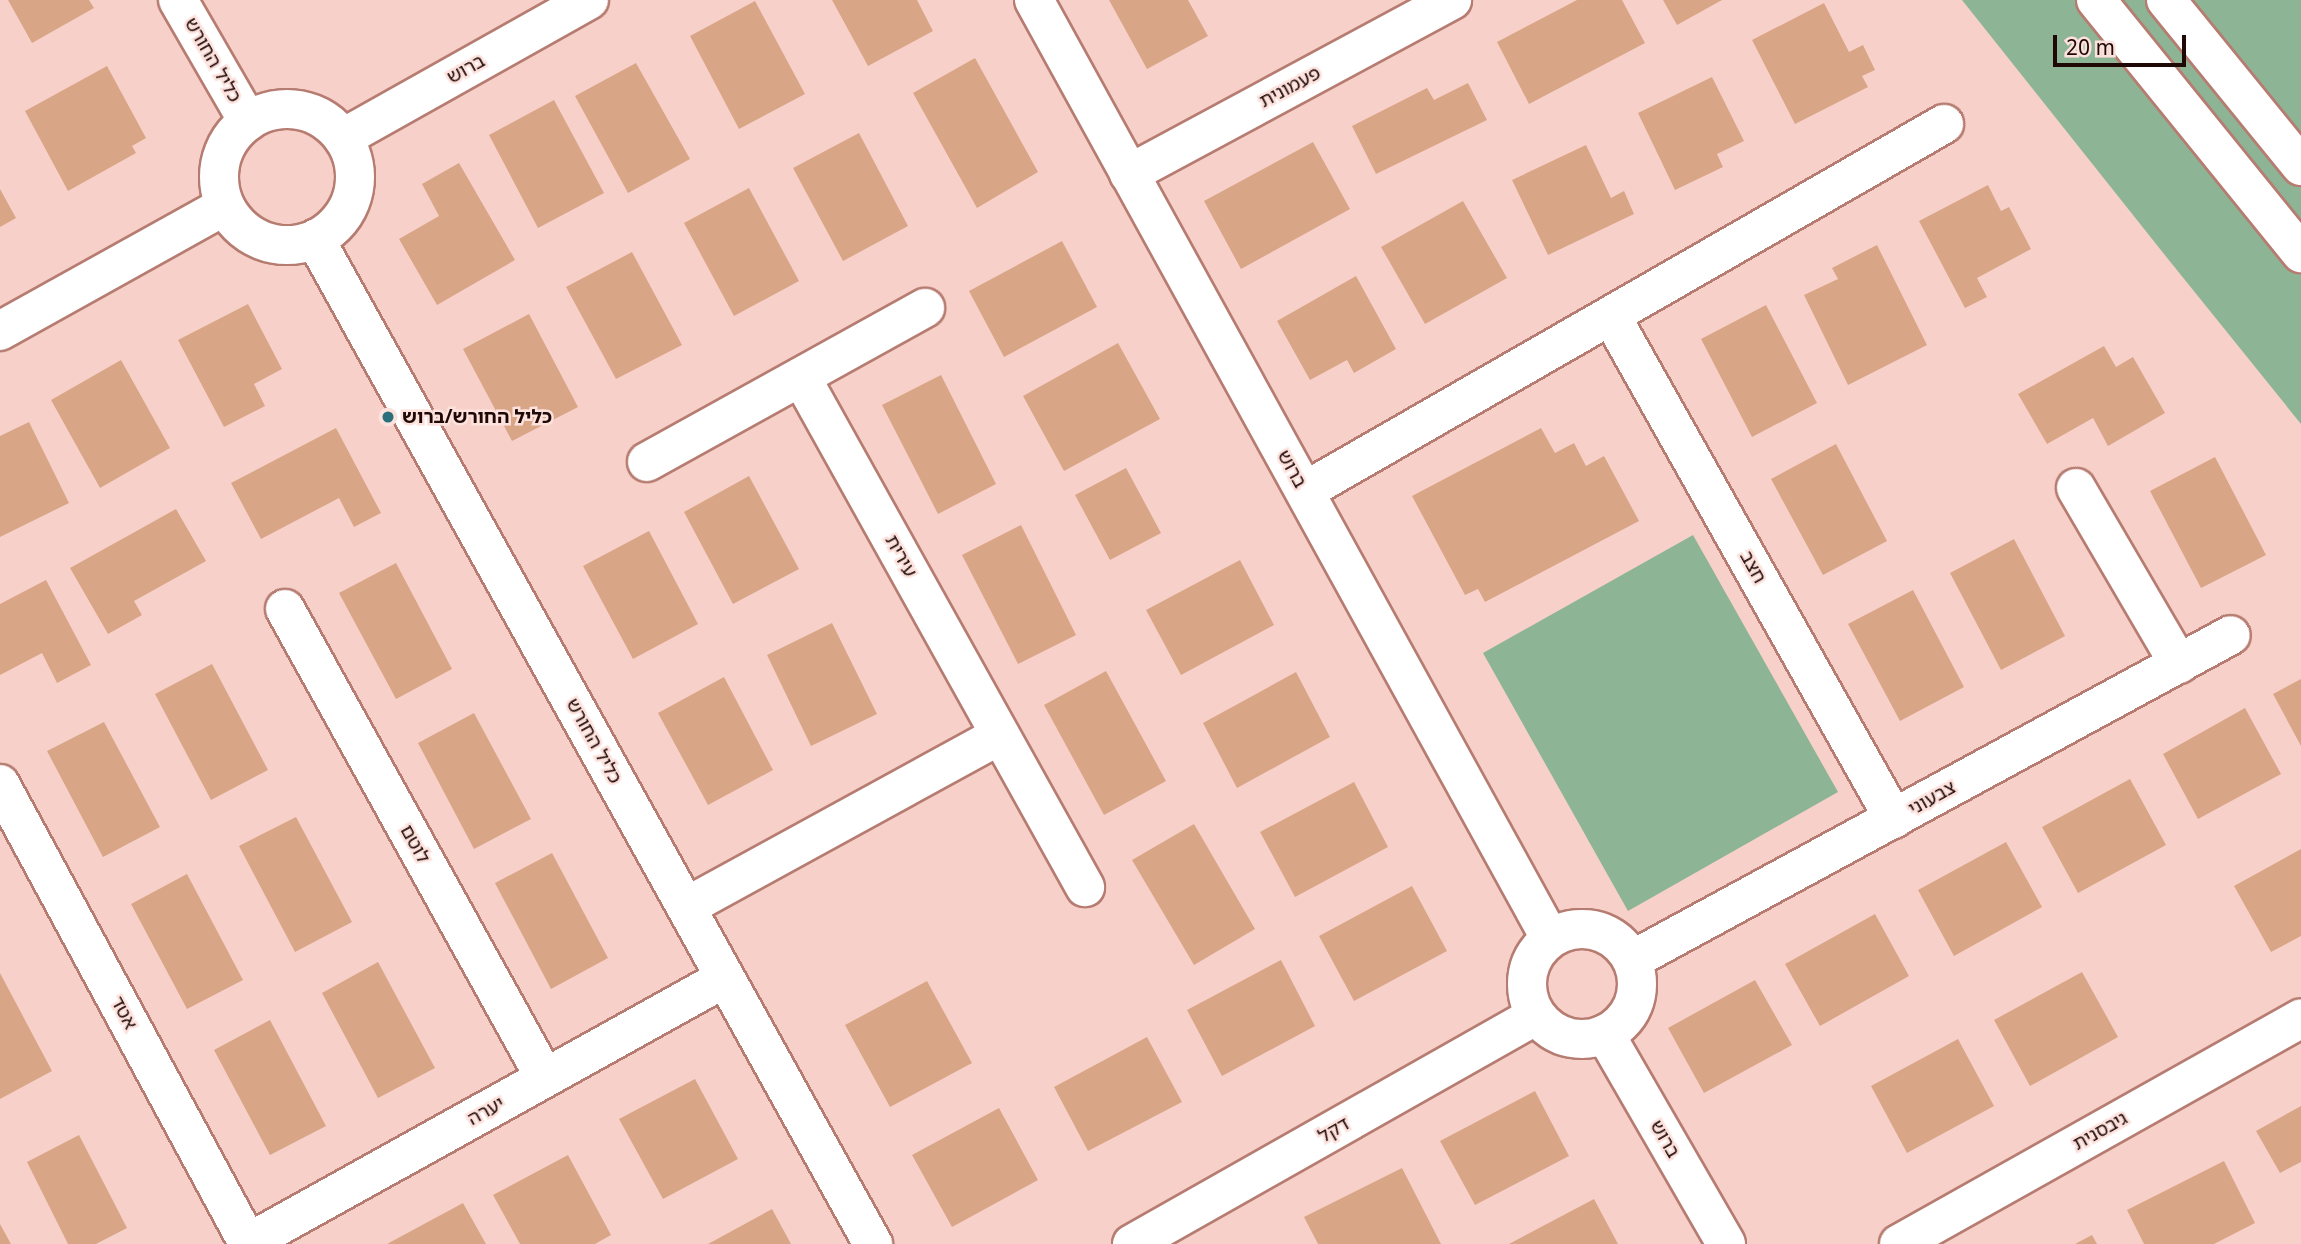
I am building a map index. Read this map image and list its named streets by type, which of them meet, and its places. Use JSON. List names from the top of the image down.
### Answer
{
  "streets": {
    "street": [
      "כליל החורש",
      "ברוש",
      "פעמונית",
      "עירית",
      "חצב",
      "צבעוני",
      "לוטם",
      "אטד",
      "יערה",
      "דקל",
      "גיבסנית"
    ]
  },
  "crossings": [
    ["כליל החורש", "ברוש"],
    ["כליל החורש", "יערה"],
    ["ברוש", "פעמונית"],
    ["ברוש", "צבעוני"],
    ["ברוש", "דקל"],
    ["חצב", "צבעוני"],
    ["צבעוני", "דקל"],
    ["לוטם", "יערה"],
    ["אטד", "יערה"]
  ],
  "places": ["כליל החורש/ברוש"],
  "scale_bar": "20 m"
}
